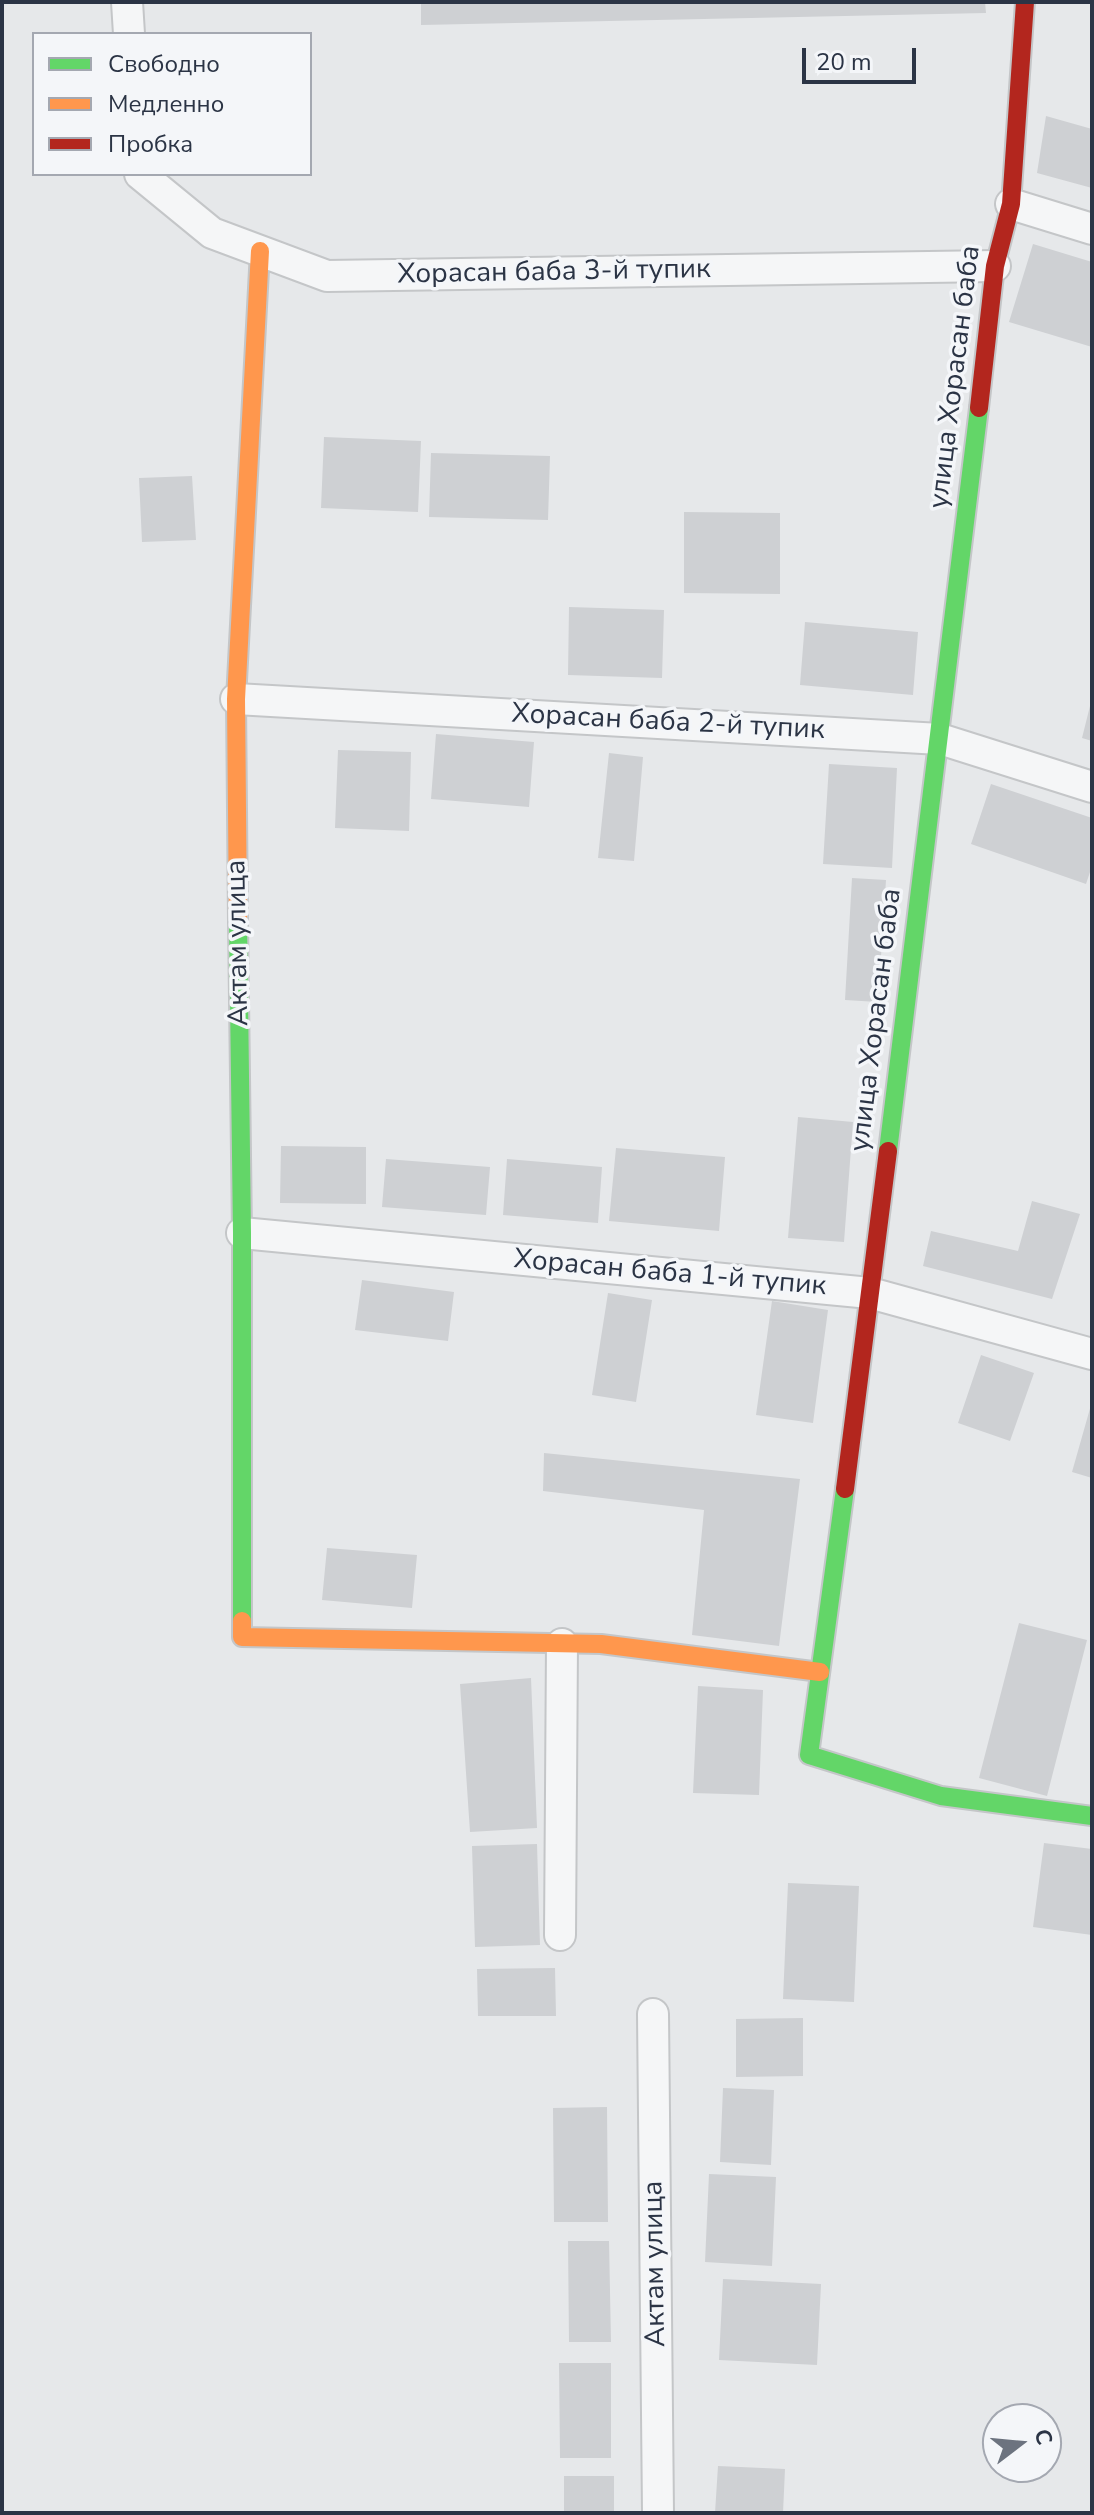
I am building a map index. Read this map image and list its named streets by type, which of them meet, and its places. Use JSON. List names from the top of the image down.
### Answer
{
  "streets": {
    "street": [
      "Хорасан баба 3-й тупик",
      "улица Хорасан баба",
      "Хорасан баба 2-й тупик",
      "Актам улица",
      "Хорасан баба 1-й тупик"
    ]
  },
  "crossings": [
    ["Хорасан баба 3-й тупик", "улица Хорасан баба"],
    ["Хорасан баба 3-й тупик", "Актам улица"],
    ["улица Хорасан баба", "Хорасан баба 2-й тупик"],
    ["улица Хорасан баба", "Хорасан баба 1-й тупик"],
    ["Хорасан баба 2-й тупик", "Актам улица"],
    ["Актам улица", "Хорасан баба 1-й тупик"]
  ],
  "legend": ["Свободно", "Медленно", "Пробка"],
  "scale_bar": "20 m",
  "north": "right"
}
